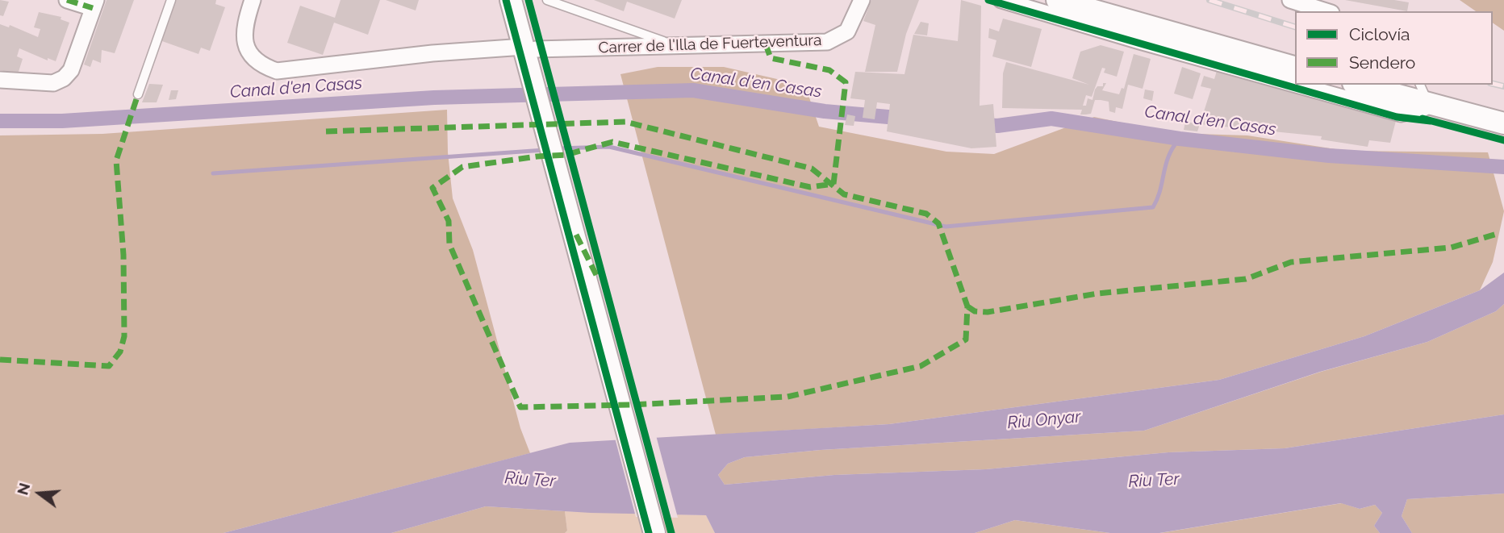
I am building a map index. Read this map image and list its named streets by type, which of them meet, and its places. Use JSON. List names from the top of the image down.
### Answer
{
  "streets": {
    "street": ["Carrer de l'Illa de Fuerteventura"]
  },
  "water": ["Canal d'en Casas", "Riu Onyar", "Riu Ter"],
  "legend": ["Ciclovía", "Sendero"],
  "north": "left"
}
